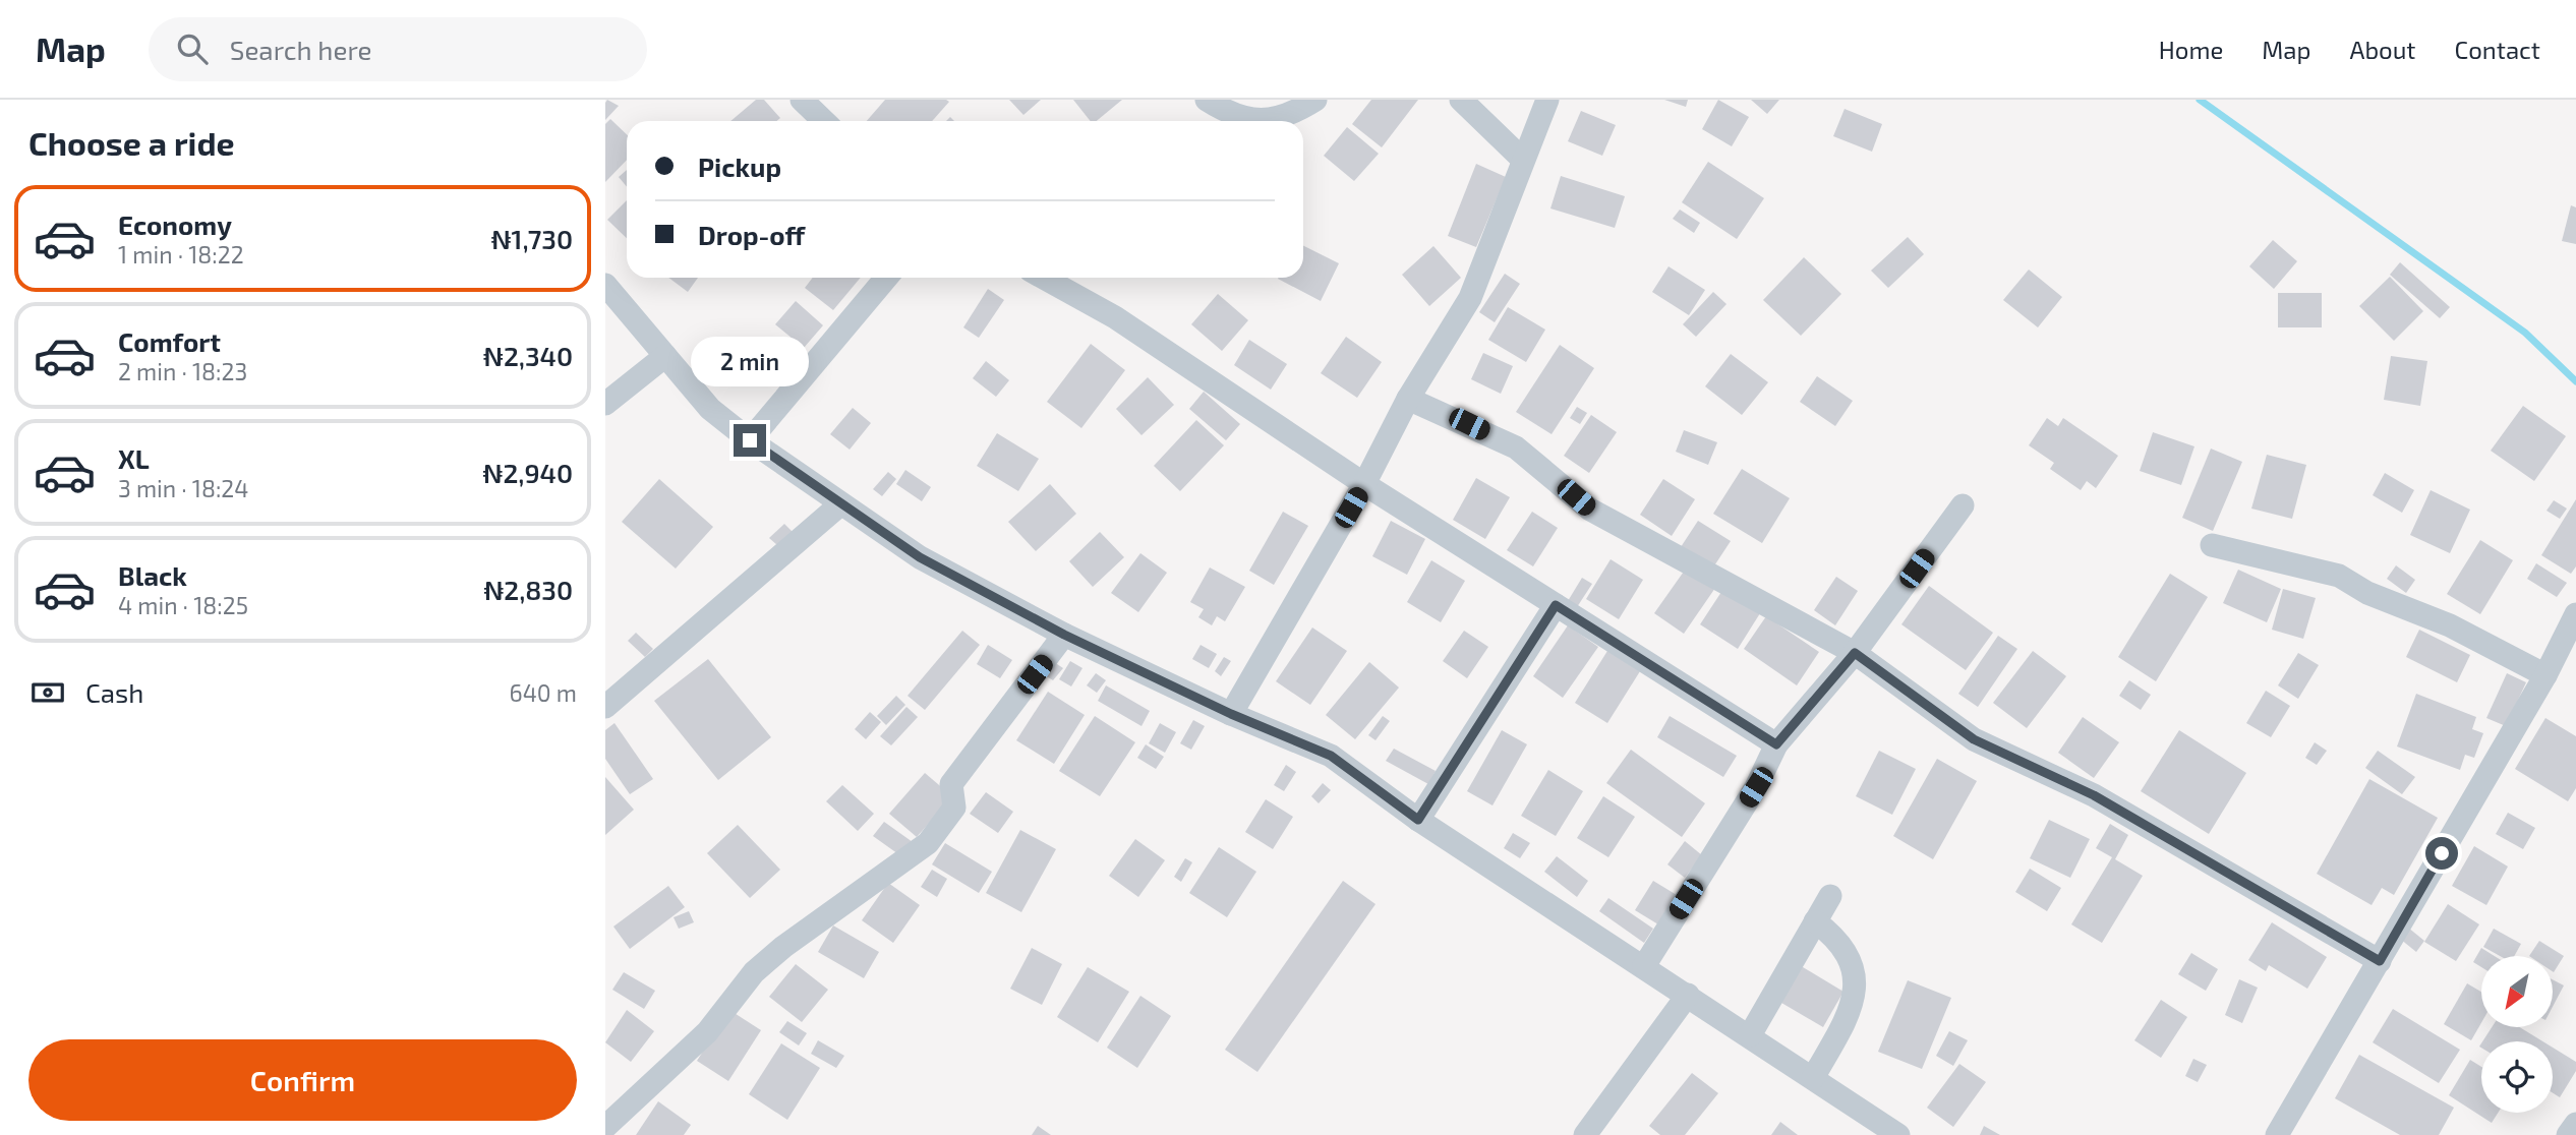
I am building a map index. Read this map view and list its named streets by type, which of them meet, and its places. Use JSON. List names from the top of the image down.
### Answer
{
  "north": "bottom left",
  "page": {
    "header": "Map",
    "search": "Search here",
    "nav": [
      "Home",
      "Map",
      "About",
      "Contact"
    ],
    "heading": "Choose a ride",
    "banner": ["Pickup", "Drop-off"],
    "list": [
      {
        "name": "Economy",
        "note": "1 min · 18:22",
        "value": "₦1,730"
      },
      {
        "name": "Comfort",
        "note": "2 min · 18:23",
        "value": "₦2,340"
      },
      {
        "name": "XL",
        "note": "3 min · 18:24",
        "value": "₦2,940"
      },
      {
        "name": "Black",
        "note": "4 min · 18:25",
        "value": "₦2,830"
      }
    ],
    "bubble": "2 min",
    "pay": ["Cash", "640 m"],
    "buttons": "Confirm"
  }
}
